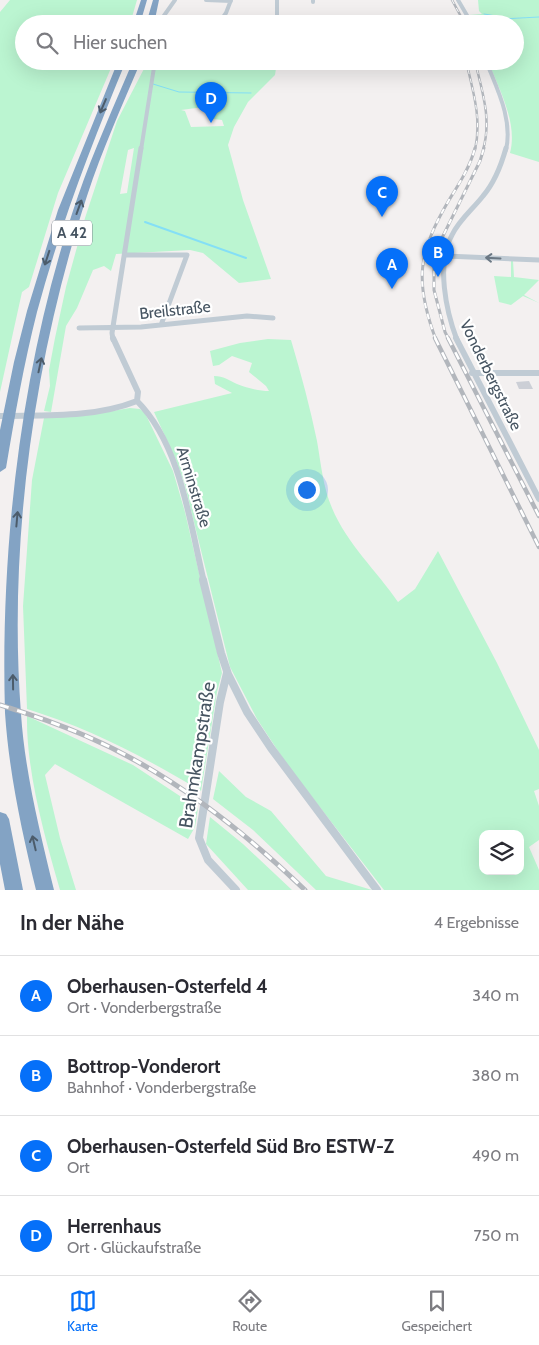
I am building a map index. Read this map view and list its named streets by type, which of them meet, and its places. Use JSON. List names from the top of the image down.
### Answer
{
  "streets": {
    "highway": ["A 42"],
    "street": [
      "Breilstraße",
      "Vonderbergstraße",
      "Arminstraße",
      "Brahmkampstraße"
    ]
  },
  "crossings": [
    ["Breilstraße", "Arminstraße"],
    ["Arminstraße", "Brahmkampstraße"]
  ],
  "page": {
    "search": "Hier suchen",
    "pins": [
      "D",
      "C",
      "B",
      "A"
    ],
    "heading": ["In der Nähe", "4 Ergebnisse"],
    "list": [
      {
        "mark": "A",
        "name": "Oberhausen-Osterfeld 4",
        "note": "Ort · Vonderbergstraße",
        "value": "340 m"
      },
      {
        "mark": "B",
        "name": "Bottrop-Vonderort",
        "note": "Bahnhof · Vonderbergstraße",
        "value": "380 m"
      },
      {
        "mark": "C",
        "name": "Oberhausen-Osterfeld Süd Bro ESTW-Z",
        "note": "Ort",
        "value": "490 m"
      },
      {
        "mark": "D",
        "name": "Herrenhaus",
        "note": "Ort · Glückaufstraße",
        "value": "750 m"
      }
    ],
    "nav": ["Karte", "Route", "Gespeichert"]
  }
}
